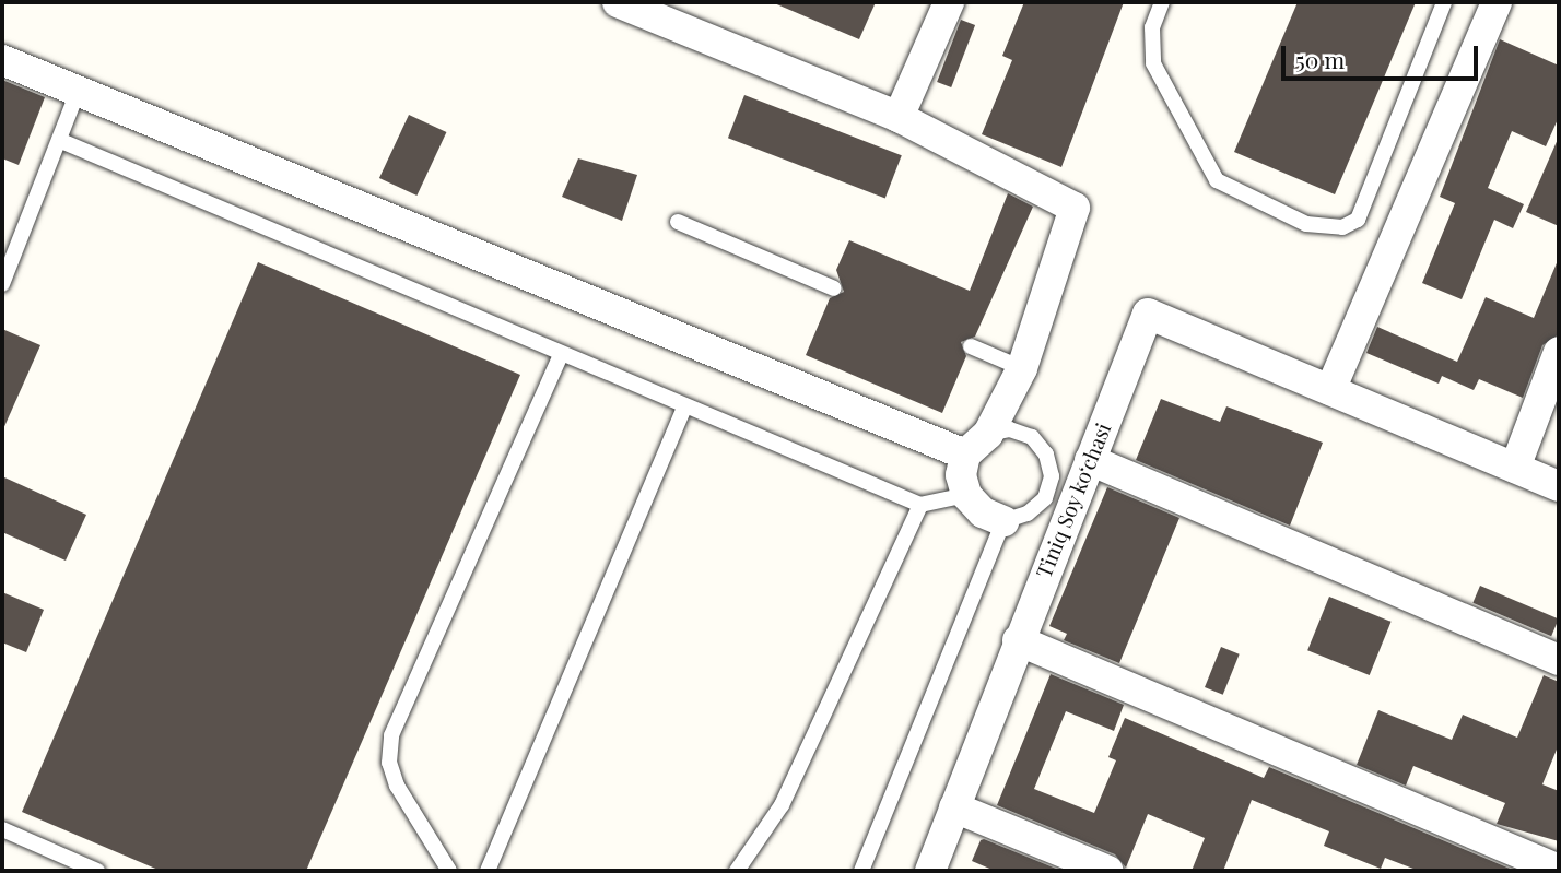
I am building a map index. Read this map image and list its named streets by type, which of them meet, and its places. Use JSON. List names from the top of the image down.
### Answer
{
  "streets": {
    "street": ["Tiniq Soy koʻchasi"]
  },
  "scale_bar": "50 m"
}
